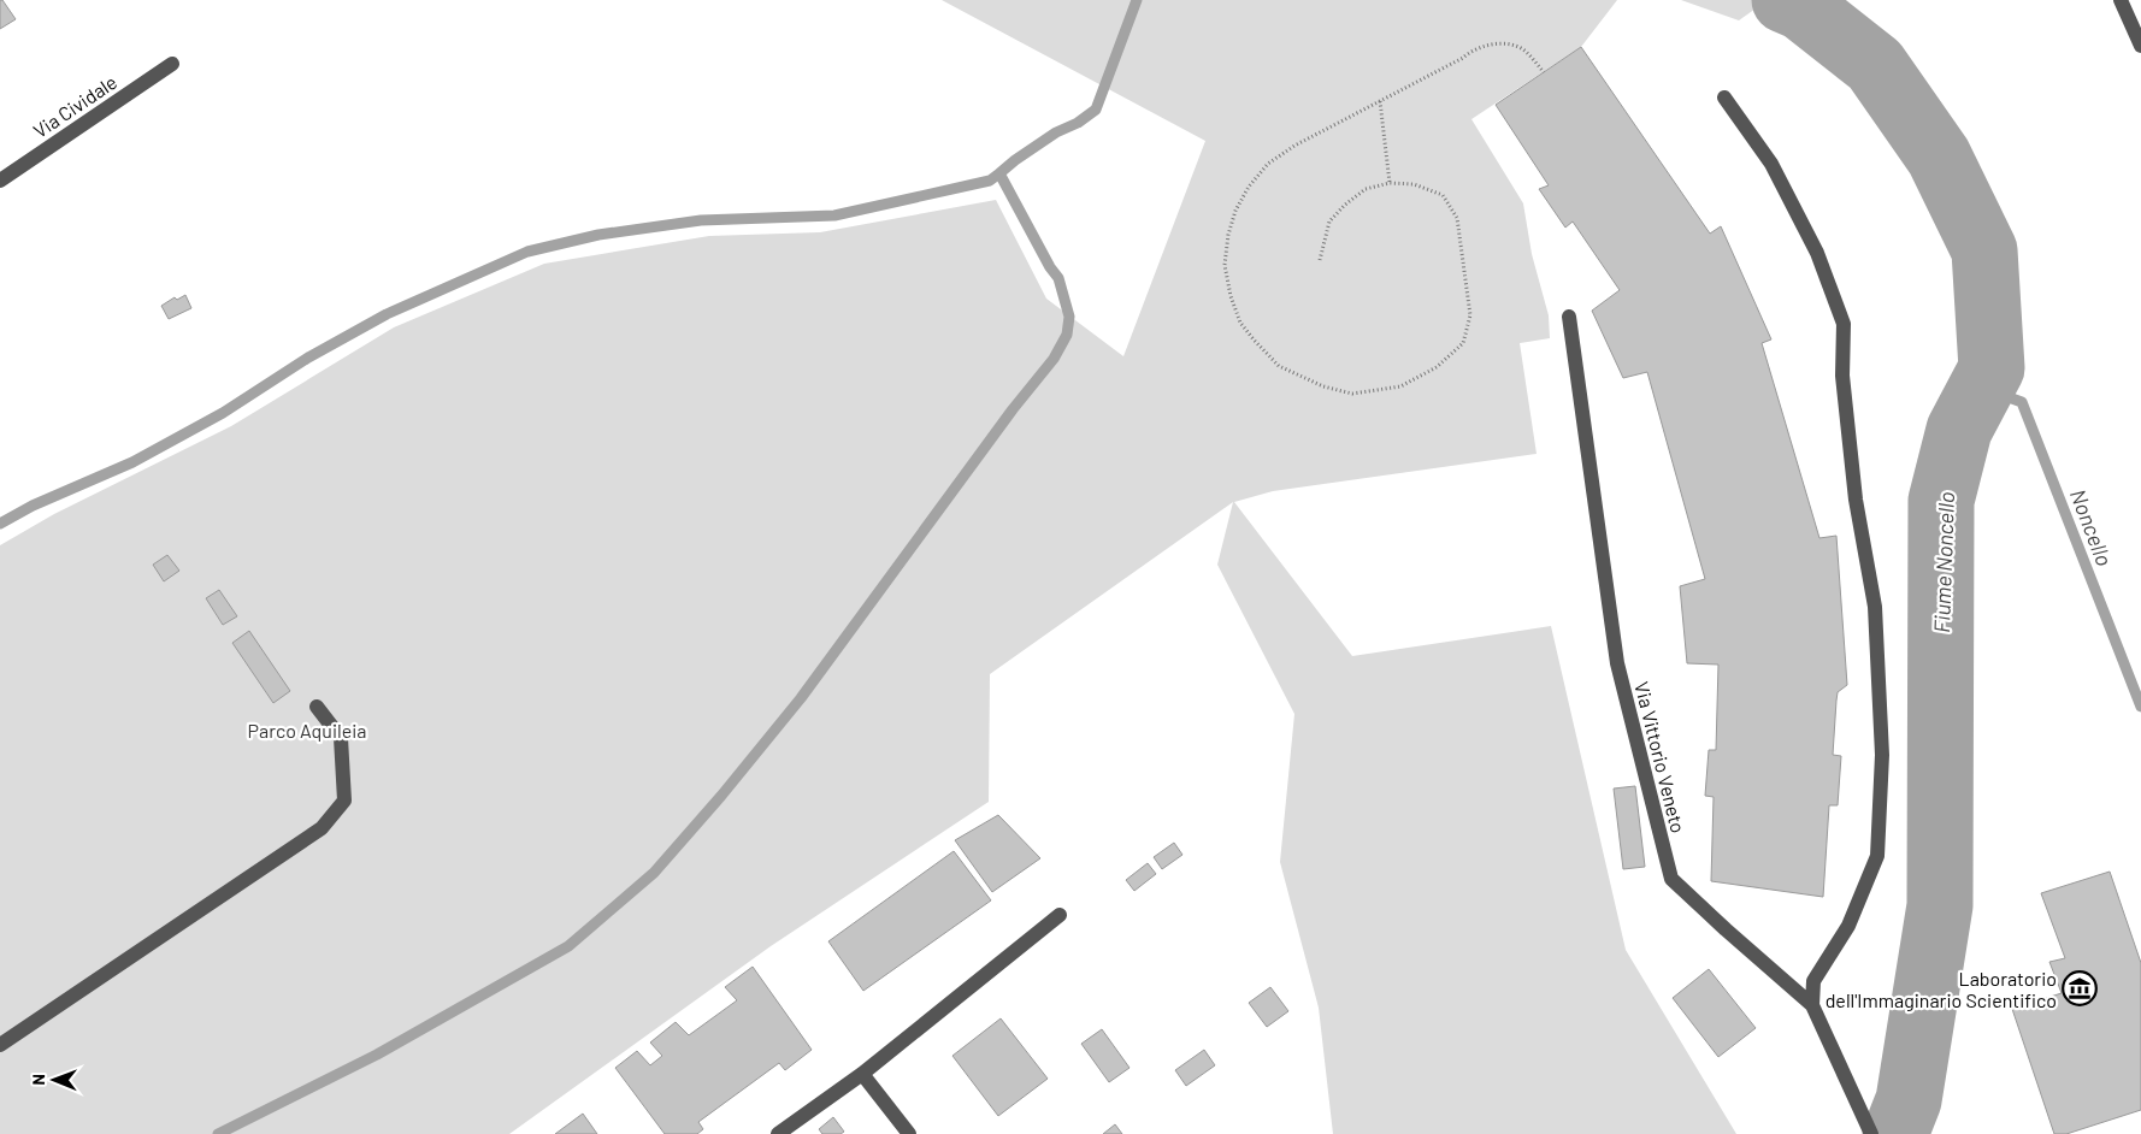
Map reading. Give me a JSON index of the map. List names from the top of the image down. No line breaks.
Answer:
{"streets":{"street":["Via Cividale","Via Vittorio Veneto"]},"water":["Noncello","Fiume Noncello"],"parks":["Parco Aquileia"],"places":{"museum":["Laboratorio dell'Immaginario Scientifico"]},"north":"left"}
